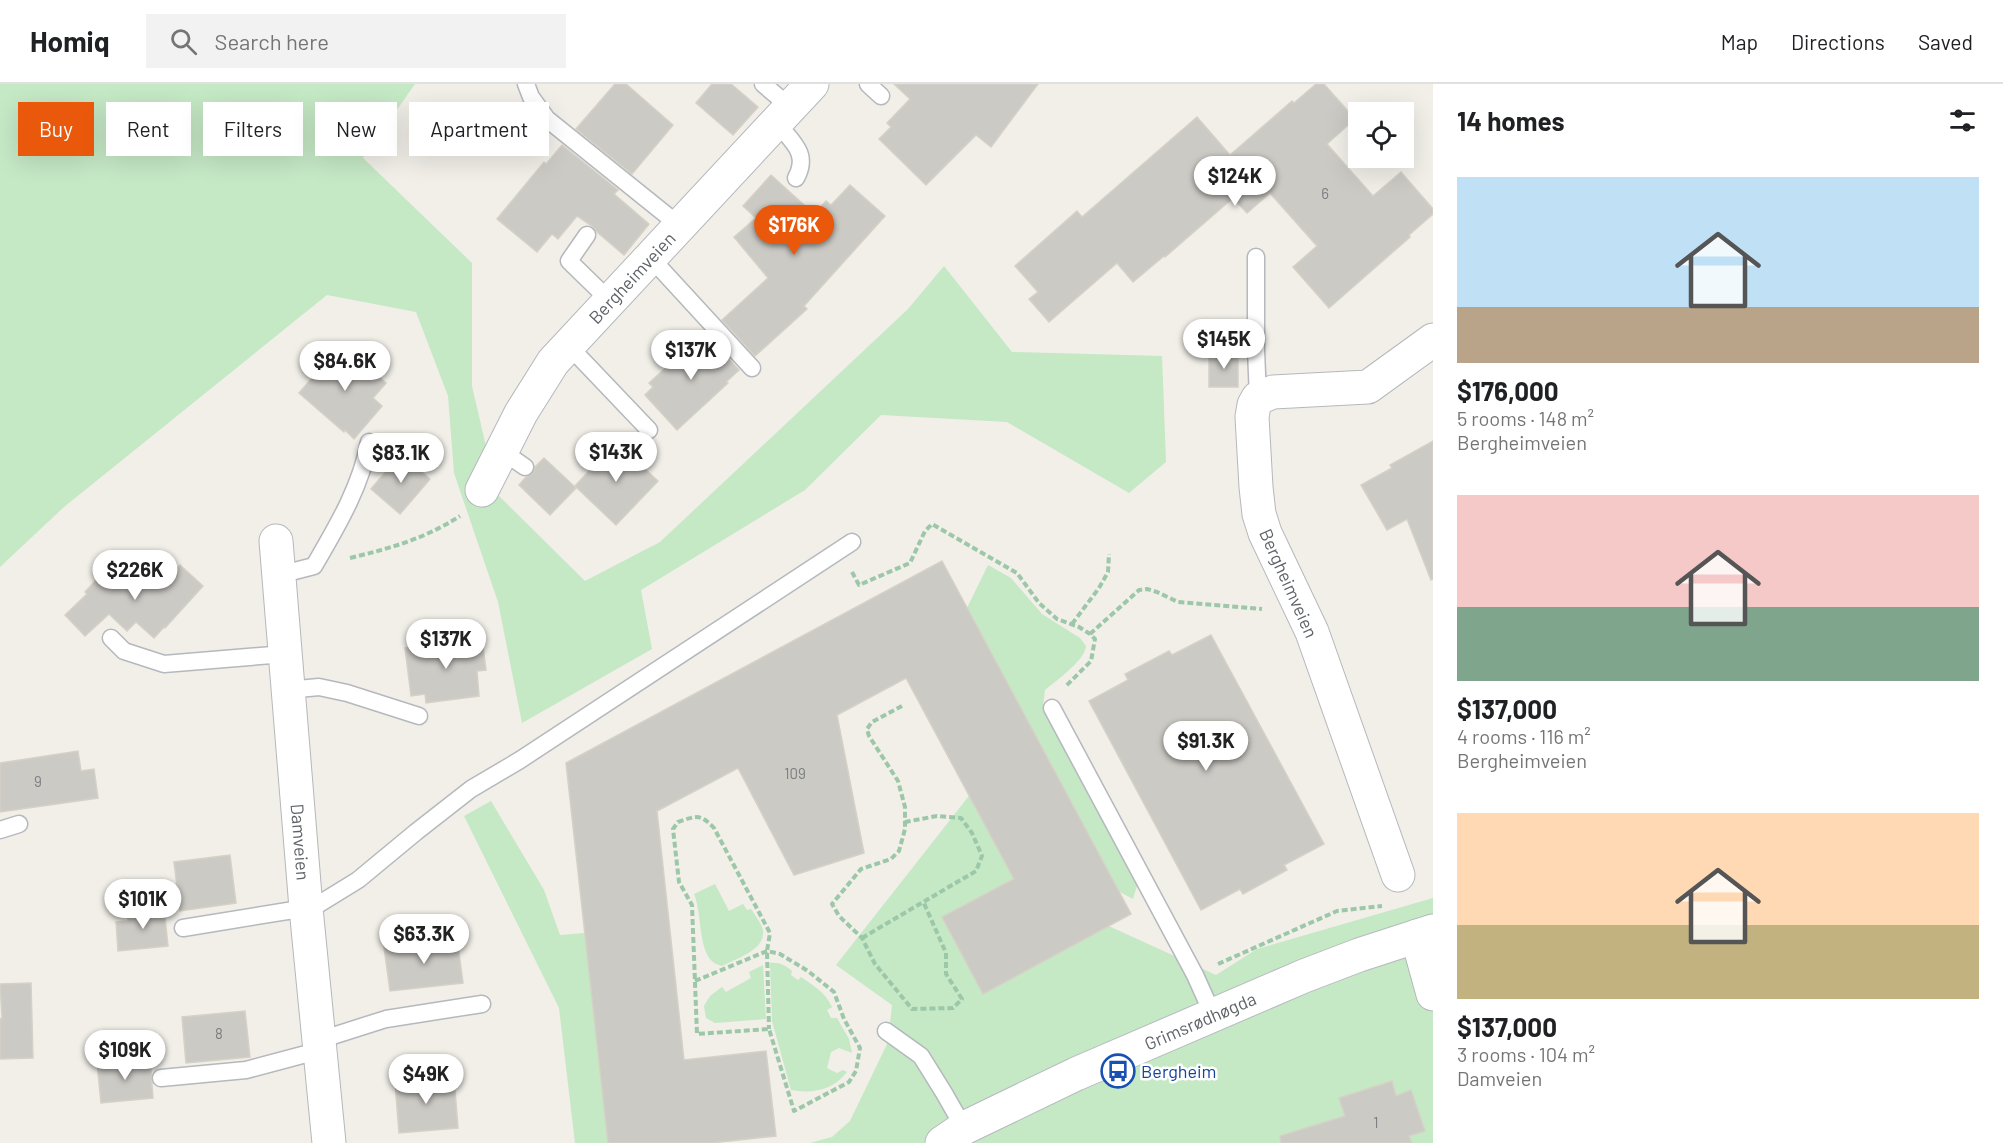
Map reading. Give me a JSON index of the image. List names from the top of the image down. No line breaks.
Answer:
{"streets":{"street":["Bergheimveien","Damveien","Grimsrødhøgda"]},"places":{"bus stop":["Bergheim"]},"house_numbers":["6","109","9","8","1"],"page":{"header":"Homiq","search":"Search here","nav":["Map","Directions","Saved"],"heading":"14 homes","chip":["Buy","Rent","Filters","New","Apartment"],"price":["$124K","$176K","$145K","$137K","$84.6K","$143K","$83.1K","$226K","$137K","$91.3K","$101K","$63.3K","$109K","$49K"],"list":[{"name":"$176,000","note":"5 rooms · 148 m² · Bergheimveien"},{"name":"$137,000","note":"4 rooms · 116 m² · Bergheimveien"},{"name":"$137,000","note":"3 rooms · 104 m² · Damveien"}]}}
